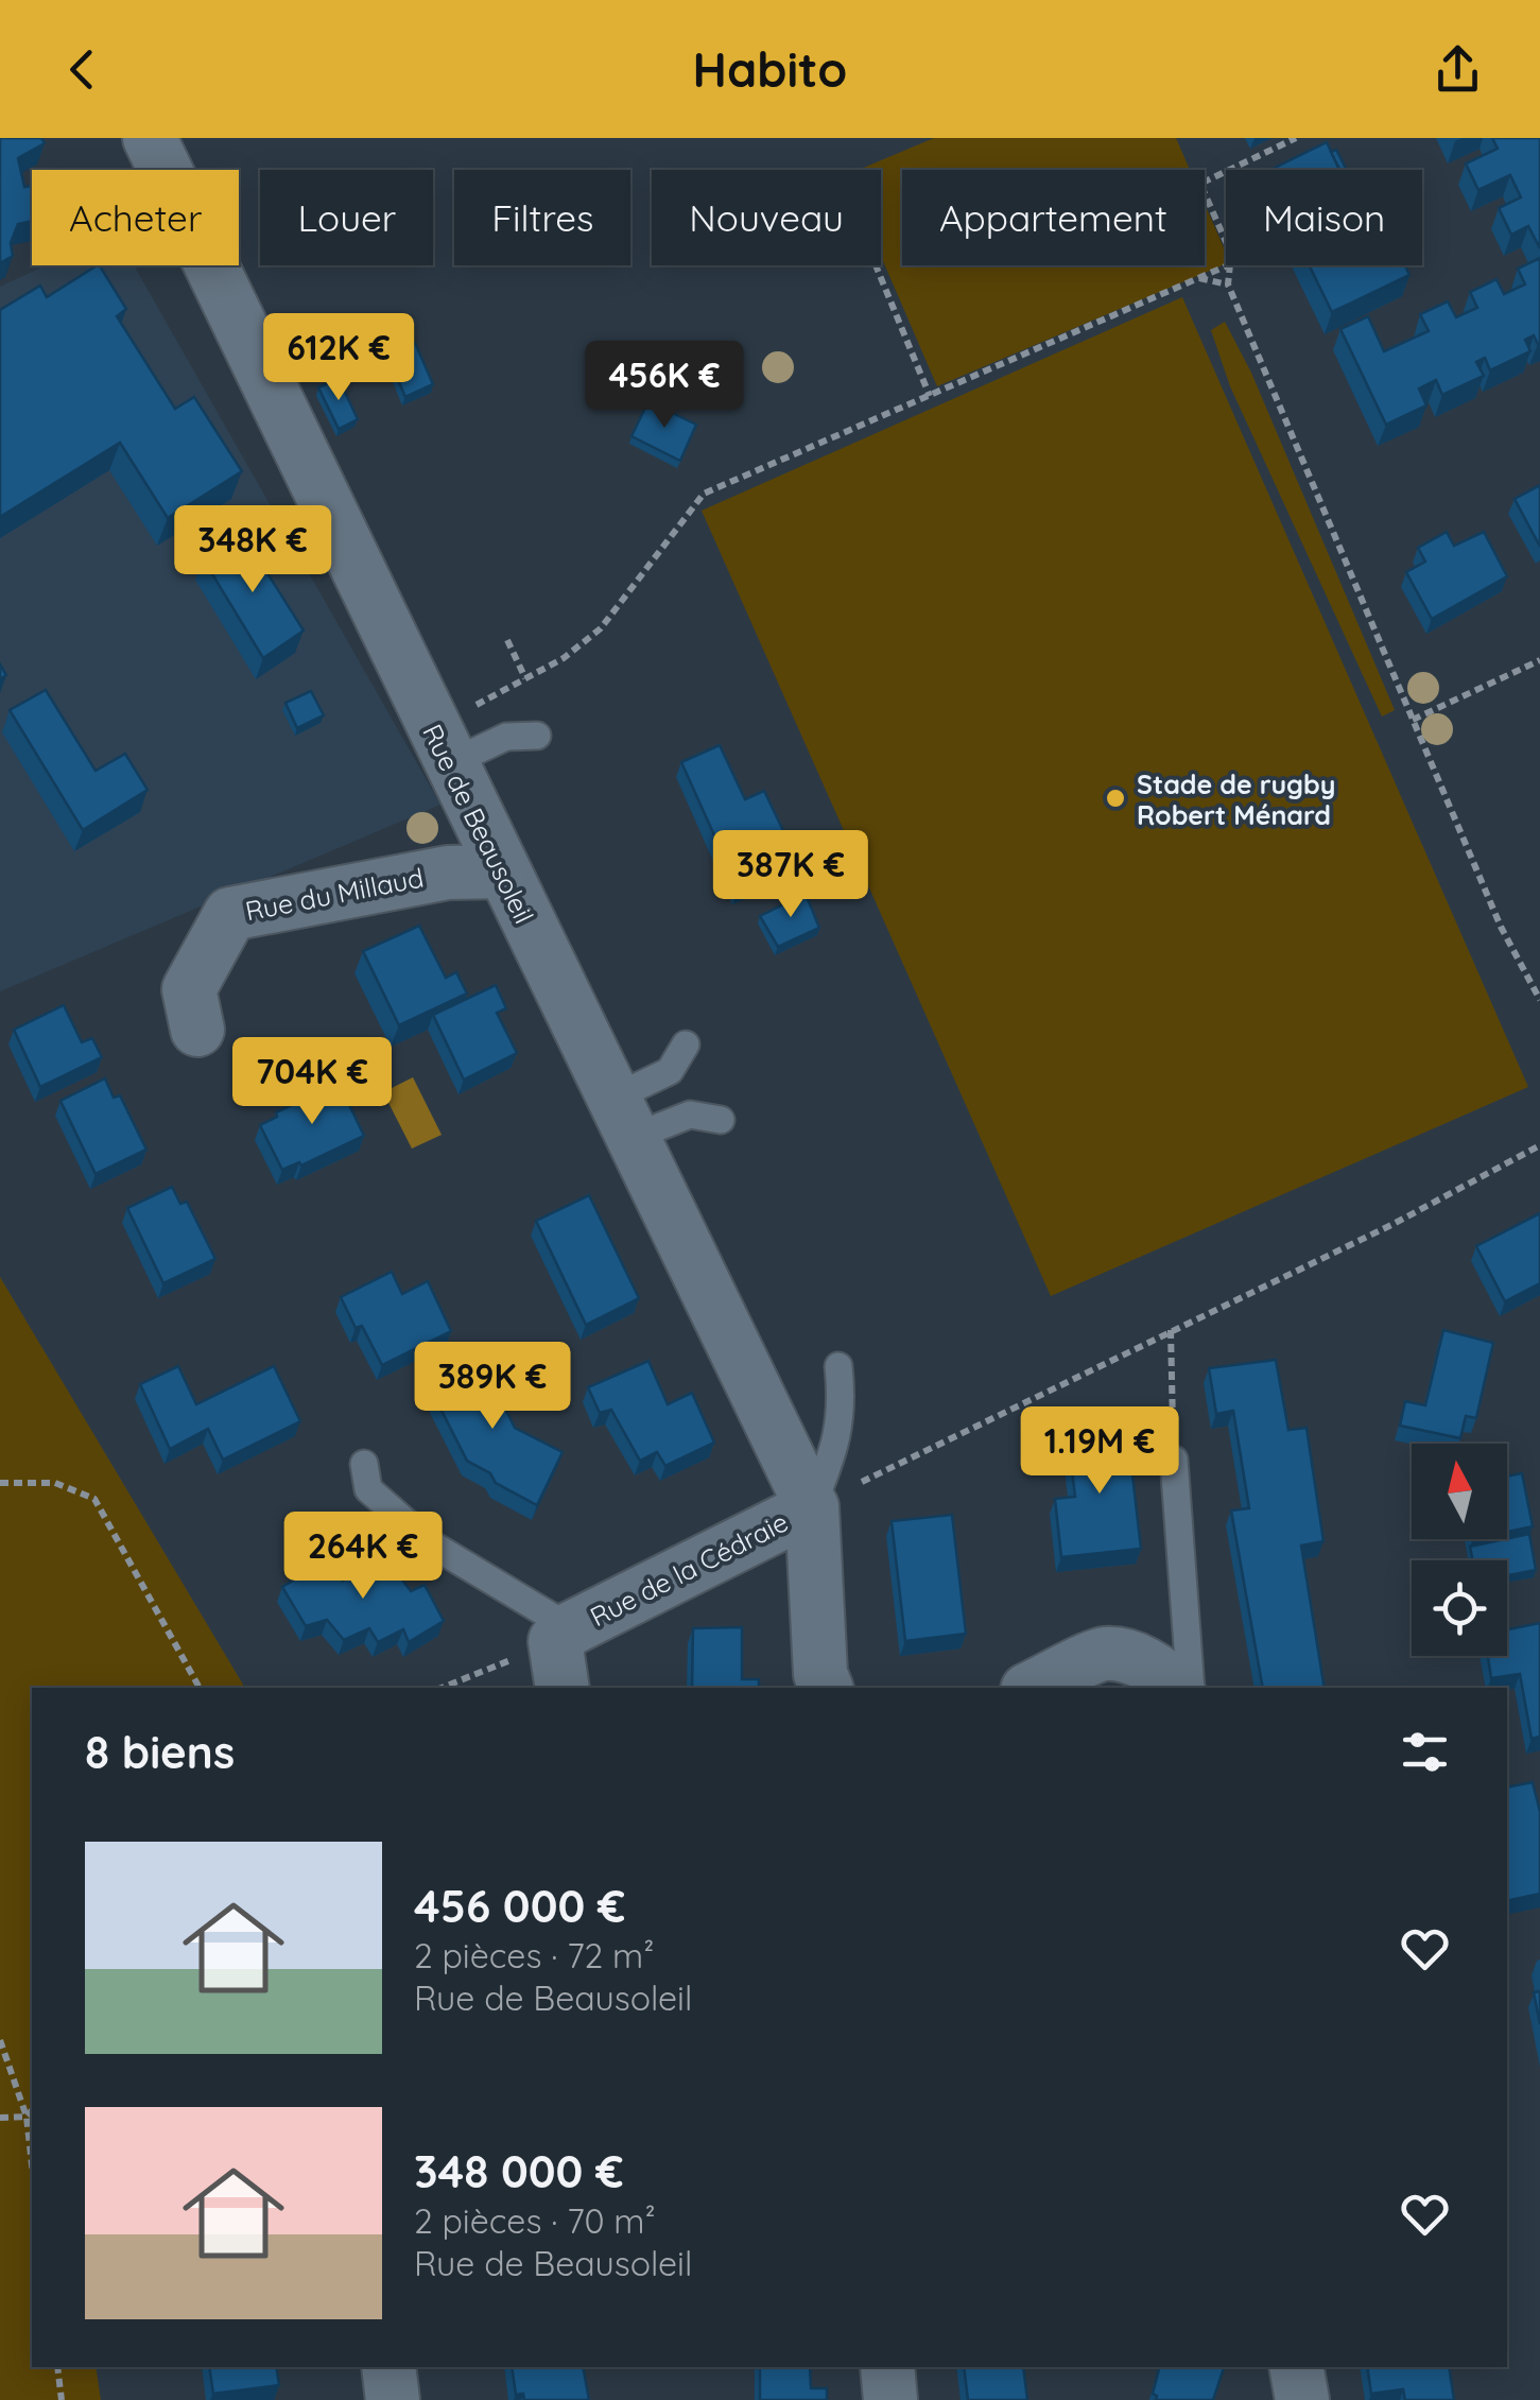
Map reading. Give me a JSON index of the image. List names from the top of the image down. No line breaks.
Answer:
{"streets":{"street":["Rue de Beausoleil","Rue du Millaud","Rue de la Cédraie"]},"crossings":[["Rue de Beausoleil","Rue du Millaud"],["Rue de Beausoleil","Rue de la Cédraie"]],"places":["Stade de rugby Robert Ménard"],"north":"top","page":{"header":"Habito","chip":["Acheter","Louer","Filtres","Nouveau","Appartement","Maison"],"price":["612K €","456K €","348K €","387K €","704K €","389K €","1.19M €","264K €"],"heading":"8 biens","list":[{"name":"456 000 €","note":"2 pièces · 72 m² · Rue de Beausoleil"},{"name":"348 000 €","note":"2 pièces · 70 m² · Rue de Beausoleil"}]}}
